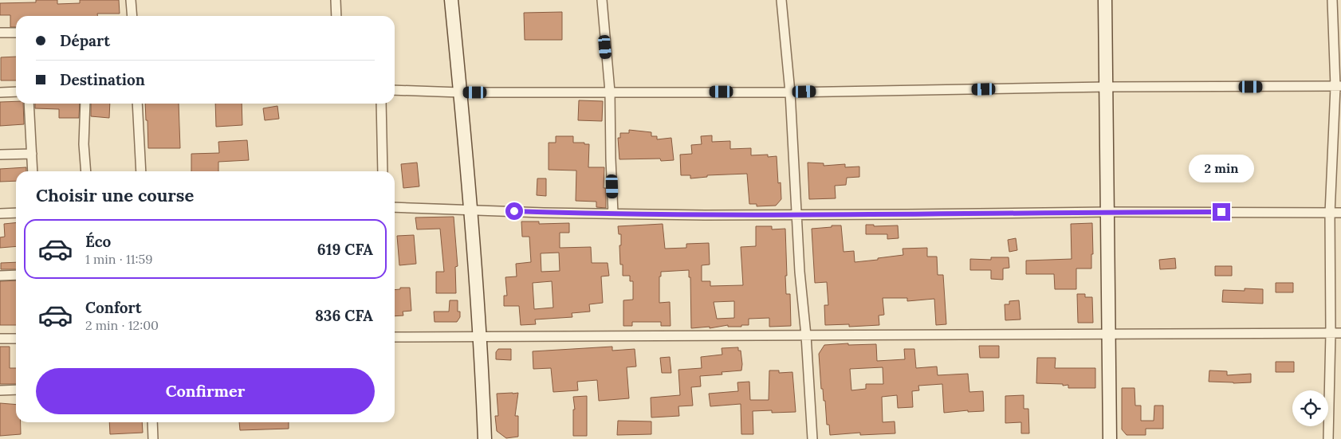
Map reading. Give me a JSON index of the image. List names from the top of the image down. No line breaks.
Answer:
{"page":{"banner":["Départ","Destination"],"bubble":"2 min","heading":"Choisir une course","list":[{"name":"Éco","note":"1 min · 11:59","value":"619 CFA"},{"name":"Confort","note":"2 min · 12:00","value":"836 CFA"}],"buttons":"Confirmer"}}
